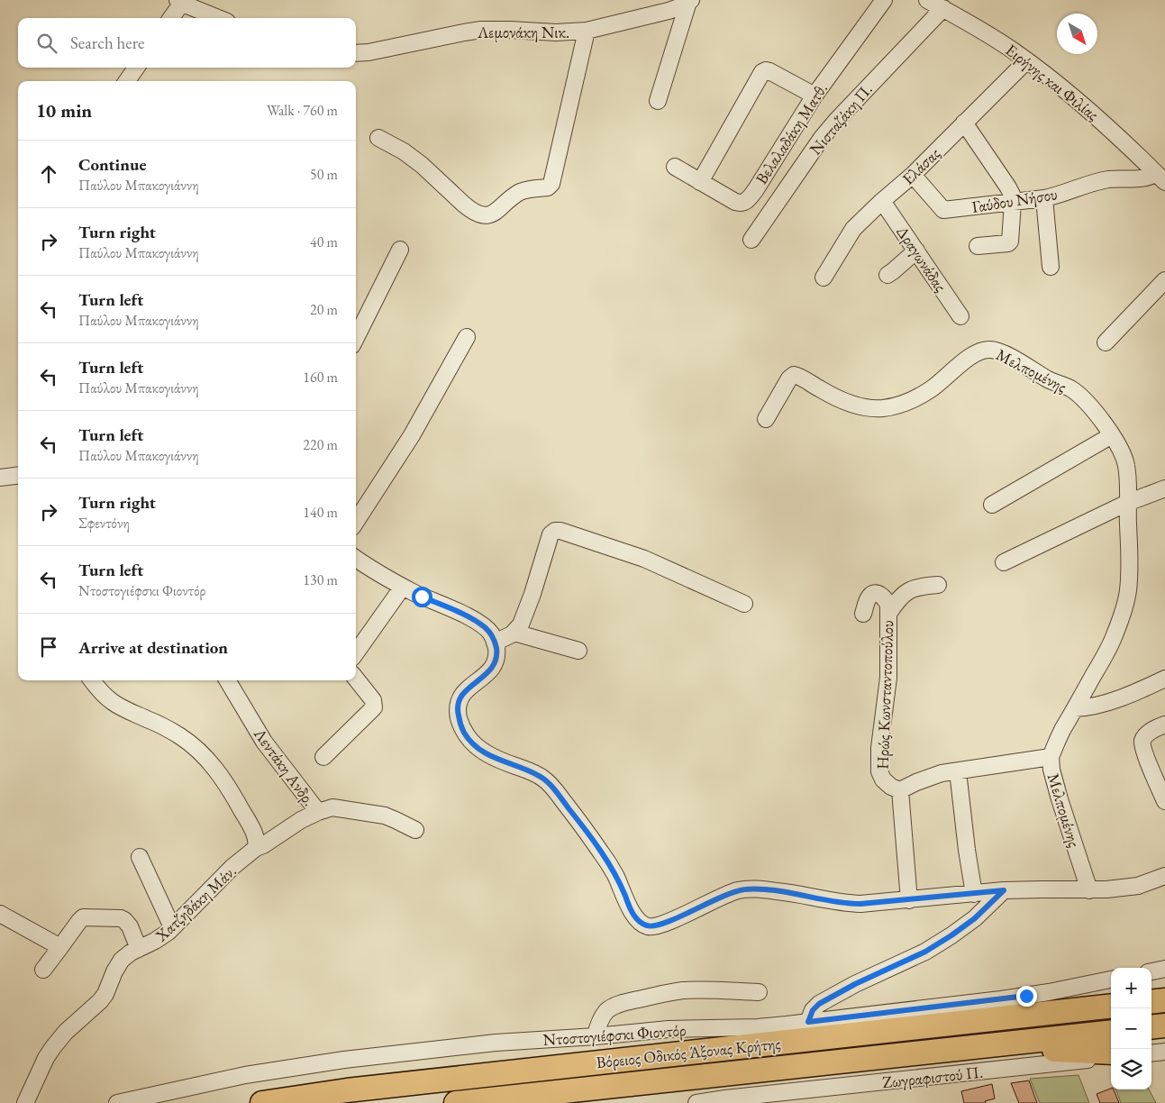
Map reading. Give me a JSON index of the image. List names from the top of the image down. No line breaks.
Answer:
{"streets":{"highway":["Βόρειος Οδικός Άξονας Κρήτης"],"street":["Λεμονάκη Νικ.","Ειρήνης και Φιλίας","Νισταζάκη Π.","Βελαλαδάκη Ματθ.","Ελάσας","Γαύδου Νήσου","Δραγωνάδας","Μελπομένης","Ηρώς Κωνσταντοπούλου","Λεντάκη Ανδρ.","Χατζηδάκη Μάν.","Ντοστογιέφσκι Φιοντόρ","Ζωγραφιστού Π."]},"crossings":[["Ειρήνης και Φιλίας","Νισταζάκη Π."],["Ειρήνης και Φιλίας","Ελάσας"],["Ειρήνης και Φιλίας","Γαύδου Νήσου"],["Ελάσας","Γαύδου Νήσου"],["Ελάσας","Δραγωνάδας"],["Λεντάκη Ανδρ.","Χατζηδάκη Μάν."]],"north":"bottom right","page":{"search":"Search here","heading":["10 min","Walk · 760 m"],"list":[["Continue","Παύλου Μπακογιάννη","50 m"],["Turn right","Παύλου Μπακογιάννη","40 m"],["Turn left","Παύλου Μπακογιάννη","20 m"],["Turn left","Παύλου Μπακογιάννη","160 m"],["Turn left","Παύλου Μπακογιάννη","220 m"],["Turn right","Σφεντόνη","140 m"],["Turn left","Ντοστογιέφσκι Φιοντόρ","130 m"],"Arrive at destination"],"map_buttons":["+","−"]}}
